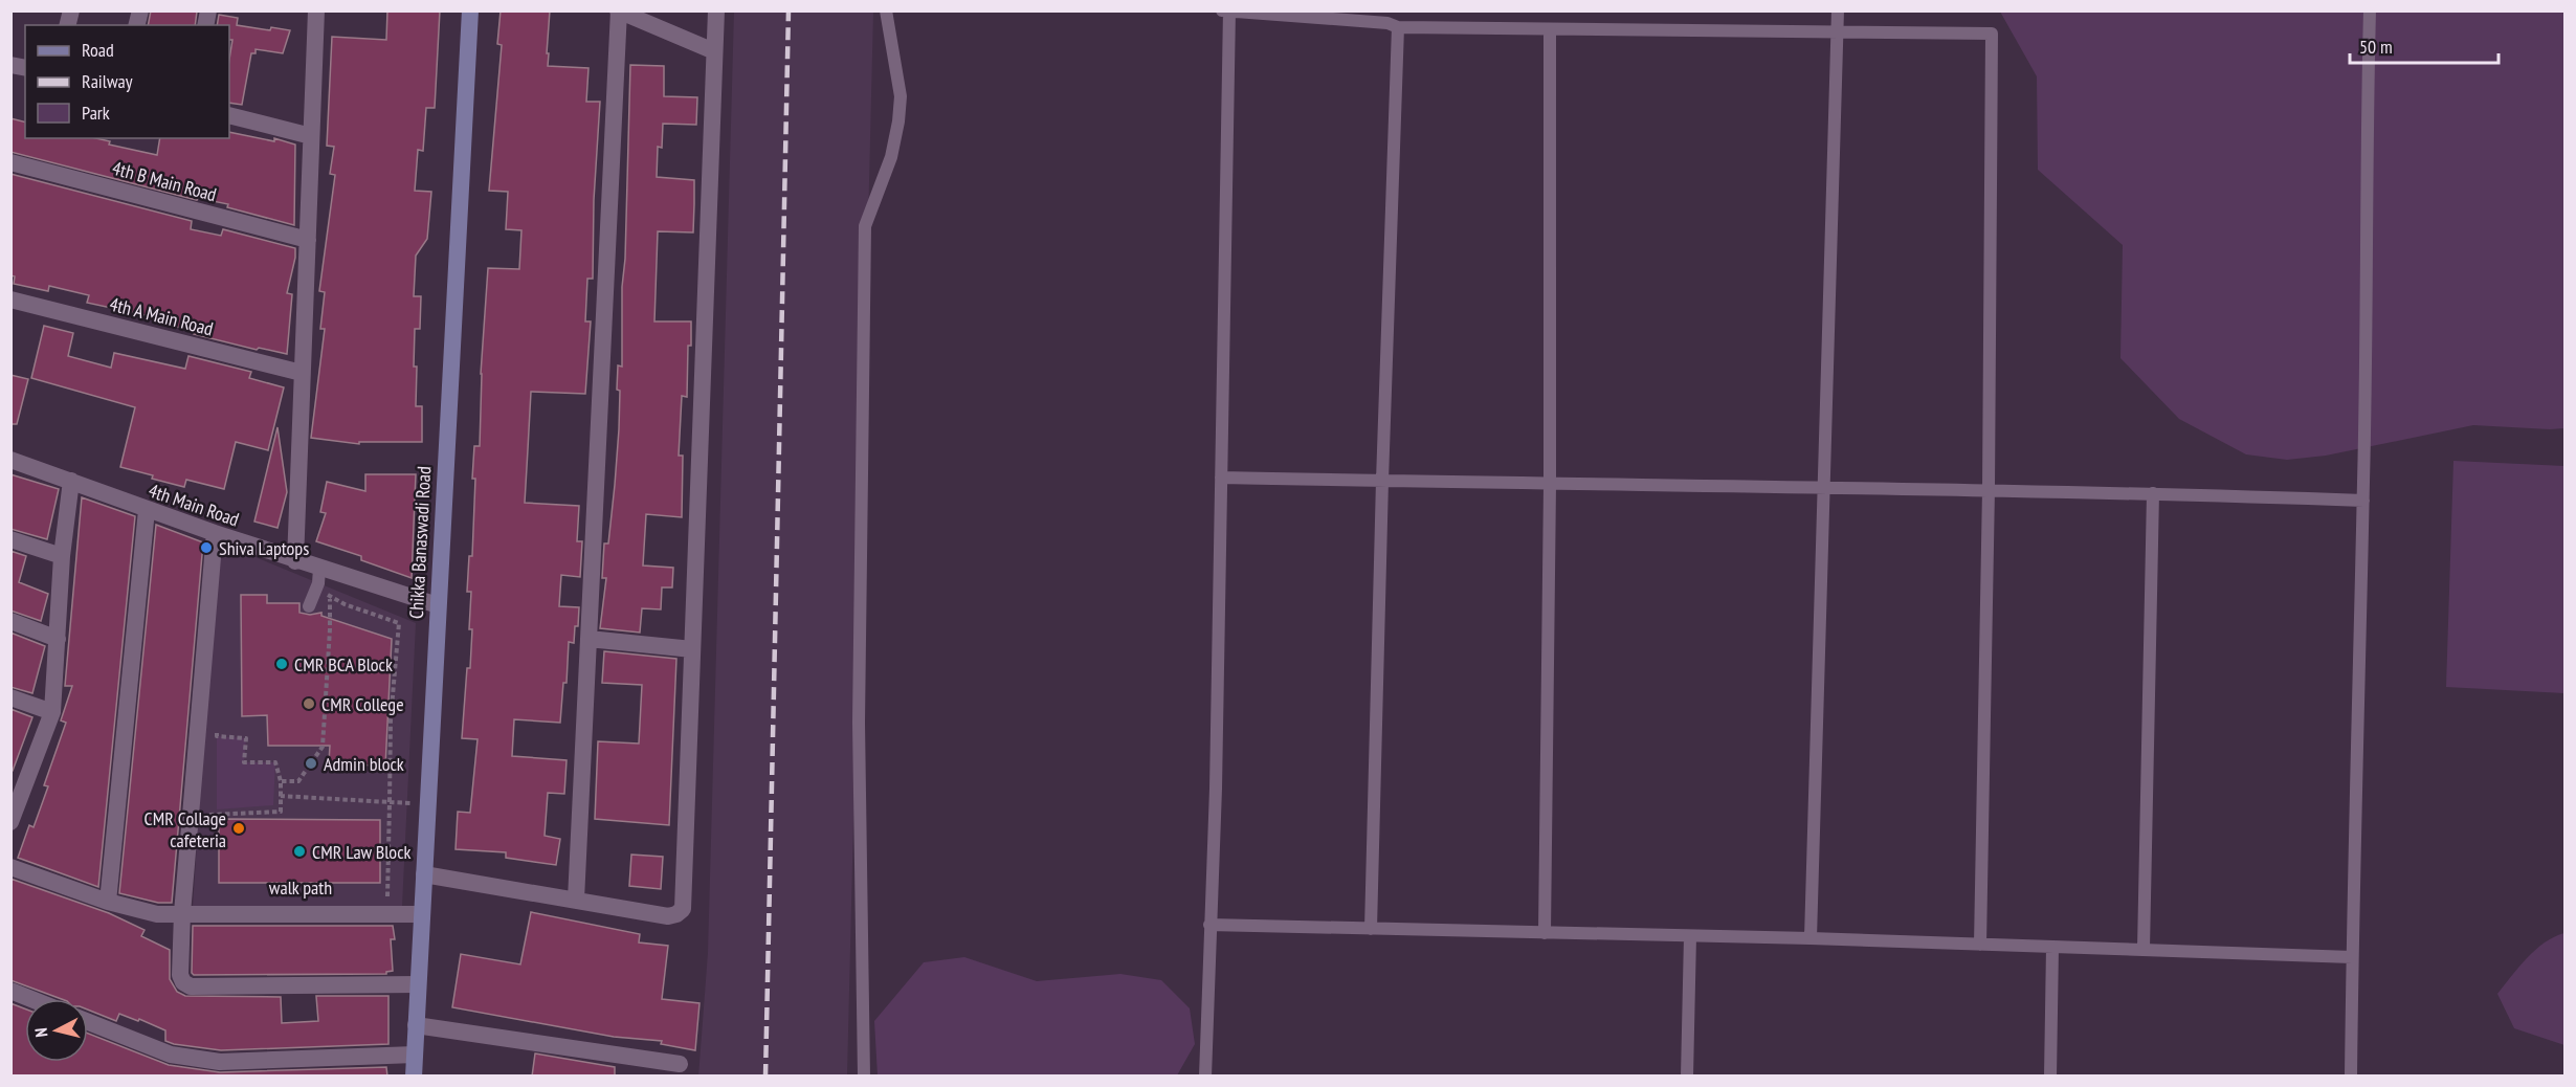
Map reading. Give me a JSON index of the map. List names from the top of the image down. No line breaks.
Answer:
{"streets":{"main road":["Chikka Banaswadi Road"],"street":["4th B Main Road","4th A Main Road","4th Main Road"]},"crossings":[["4th Main Road","Chikka Banaswadi Road"]],"places":["Shiva Laptops","CMR BCA Block","CMR College","Admin block","CMR Collage cafeteria","CMR Law Block"],"legend":["Road","Railway","Park"],"scale_bar":"50 m","north":"left"}
